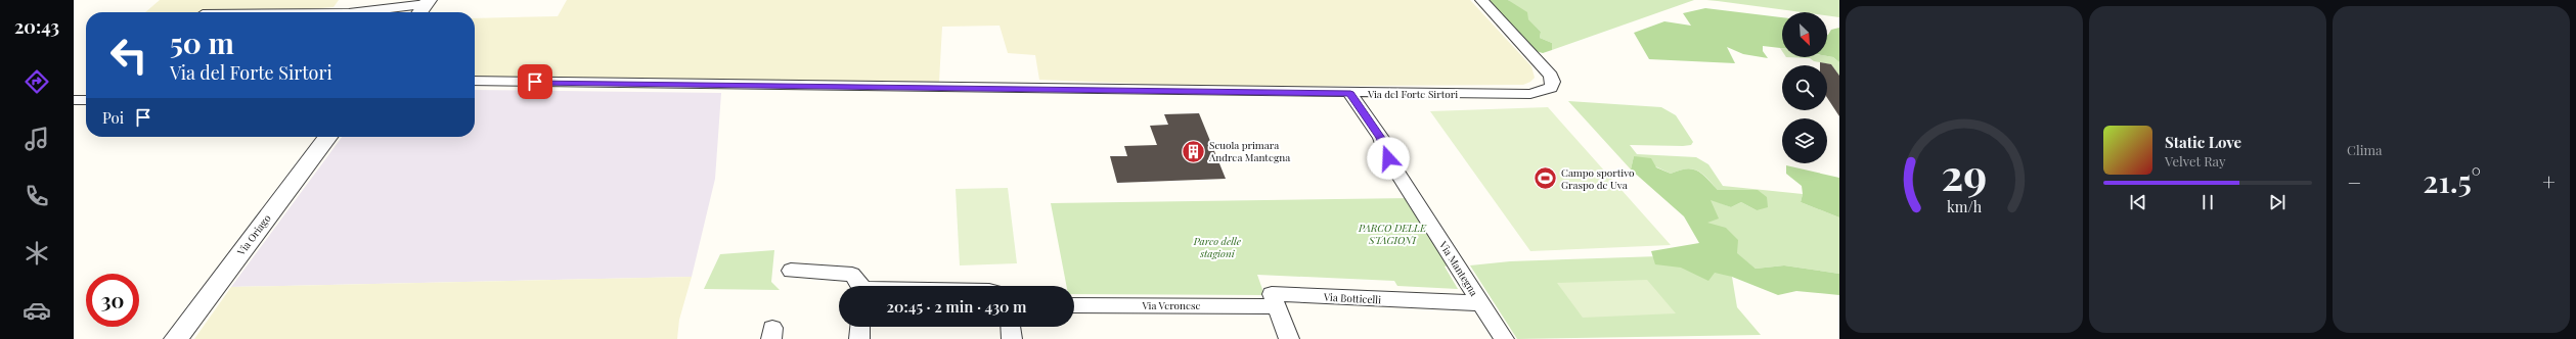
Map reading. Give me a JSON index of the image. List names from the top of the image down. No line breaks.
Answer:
{"streets":{"street":["Via del Forte Sirtori","Via Oriago","Via Mantegna","Via Botticelli","Via Veronese"]},"crossings":[["Via del Forte Sirtori","Via Mantegna"],["Via Mantegna","Via Botticelli"],["Via Botticelli","Via Veronese"]],"parks":["PARCO DELLE STAGIONI","Parco delle stagioni"],"places":{"building":["Scuola primara Andrea Mantegna"],"sports":["Campo sportivo Graspo de Uva"]},"north":"bottom right","page":{"tabs":"20:43","tile":"Clima","turn":["50 m","Via del Forte Sirtori"],"then":"Poi","song":["Static Love","Velvet Ray"],"heat":["−","21.5°","+"],"limit":"30","trip":"20:45 · 2 min · 430 m","gauge":["29","km/h"]}}
